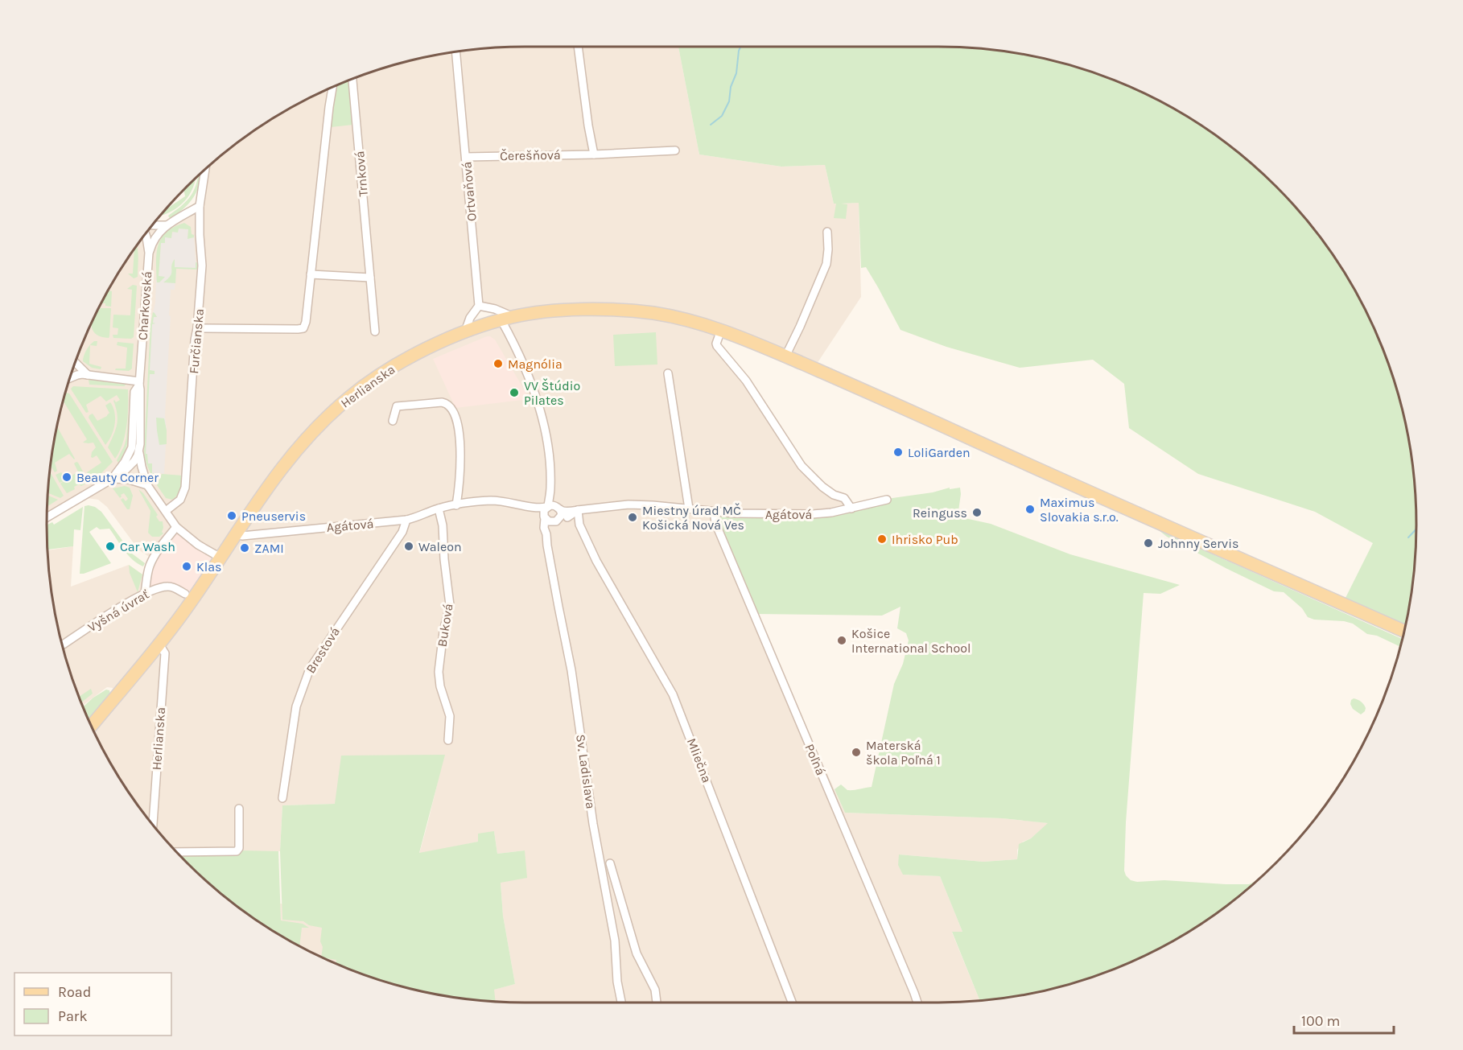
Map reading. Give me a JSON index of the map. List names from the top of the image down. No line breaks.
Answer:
{"streets":{"main road":["Herlianska"],"street":["Čerešňová","Trnková","Ortvaňová","Charkovská","Furčianska","Agátová","Vyšná úvrať","Buková","Brestová","Poľná","Mliečna","Sv. Ladislava"]},"crossings":[["Čerešňová","Ortvaňová"],["Agátová","Buková"],["Agátová","Brestová"],["Agátová","Poľná"],["Agátová","Mliečna"],["Agátová","Sv. Ladislava"]],"places":["Magnólia","VV Štúdio Pilates","LoliGarden","Beauty Corner","Maximus Slovakia s.r.o.","Reinguss","Pneuservis","Miestny úrad MČ Košická Nová Ves","Ihrisko Pub","Johnny Servis","Car Wash","Waleon","ZAMI","Klas","Košice International School","Materská škola Poľná 1"],"legend":["Road","Park"],"scale_bar":"100 m"}
